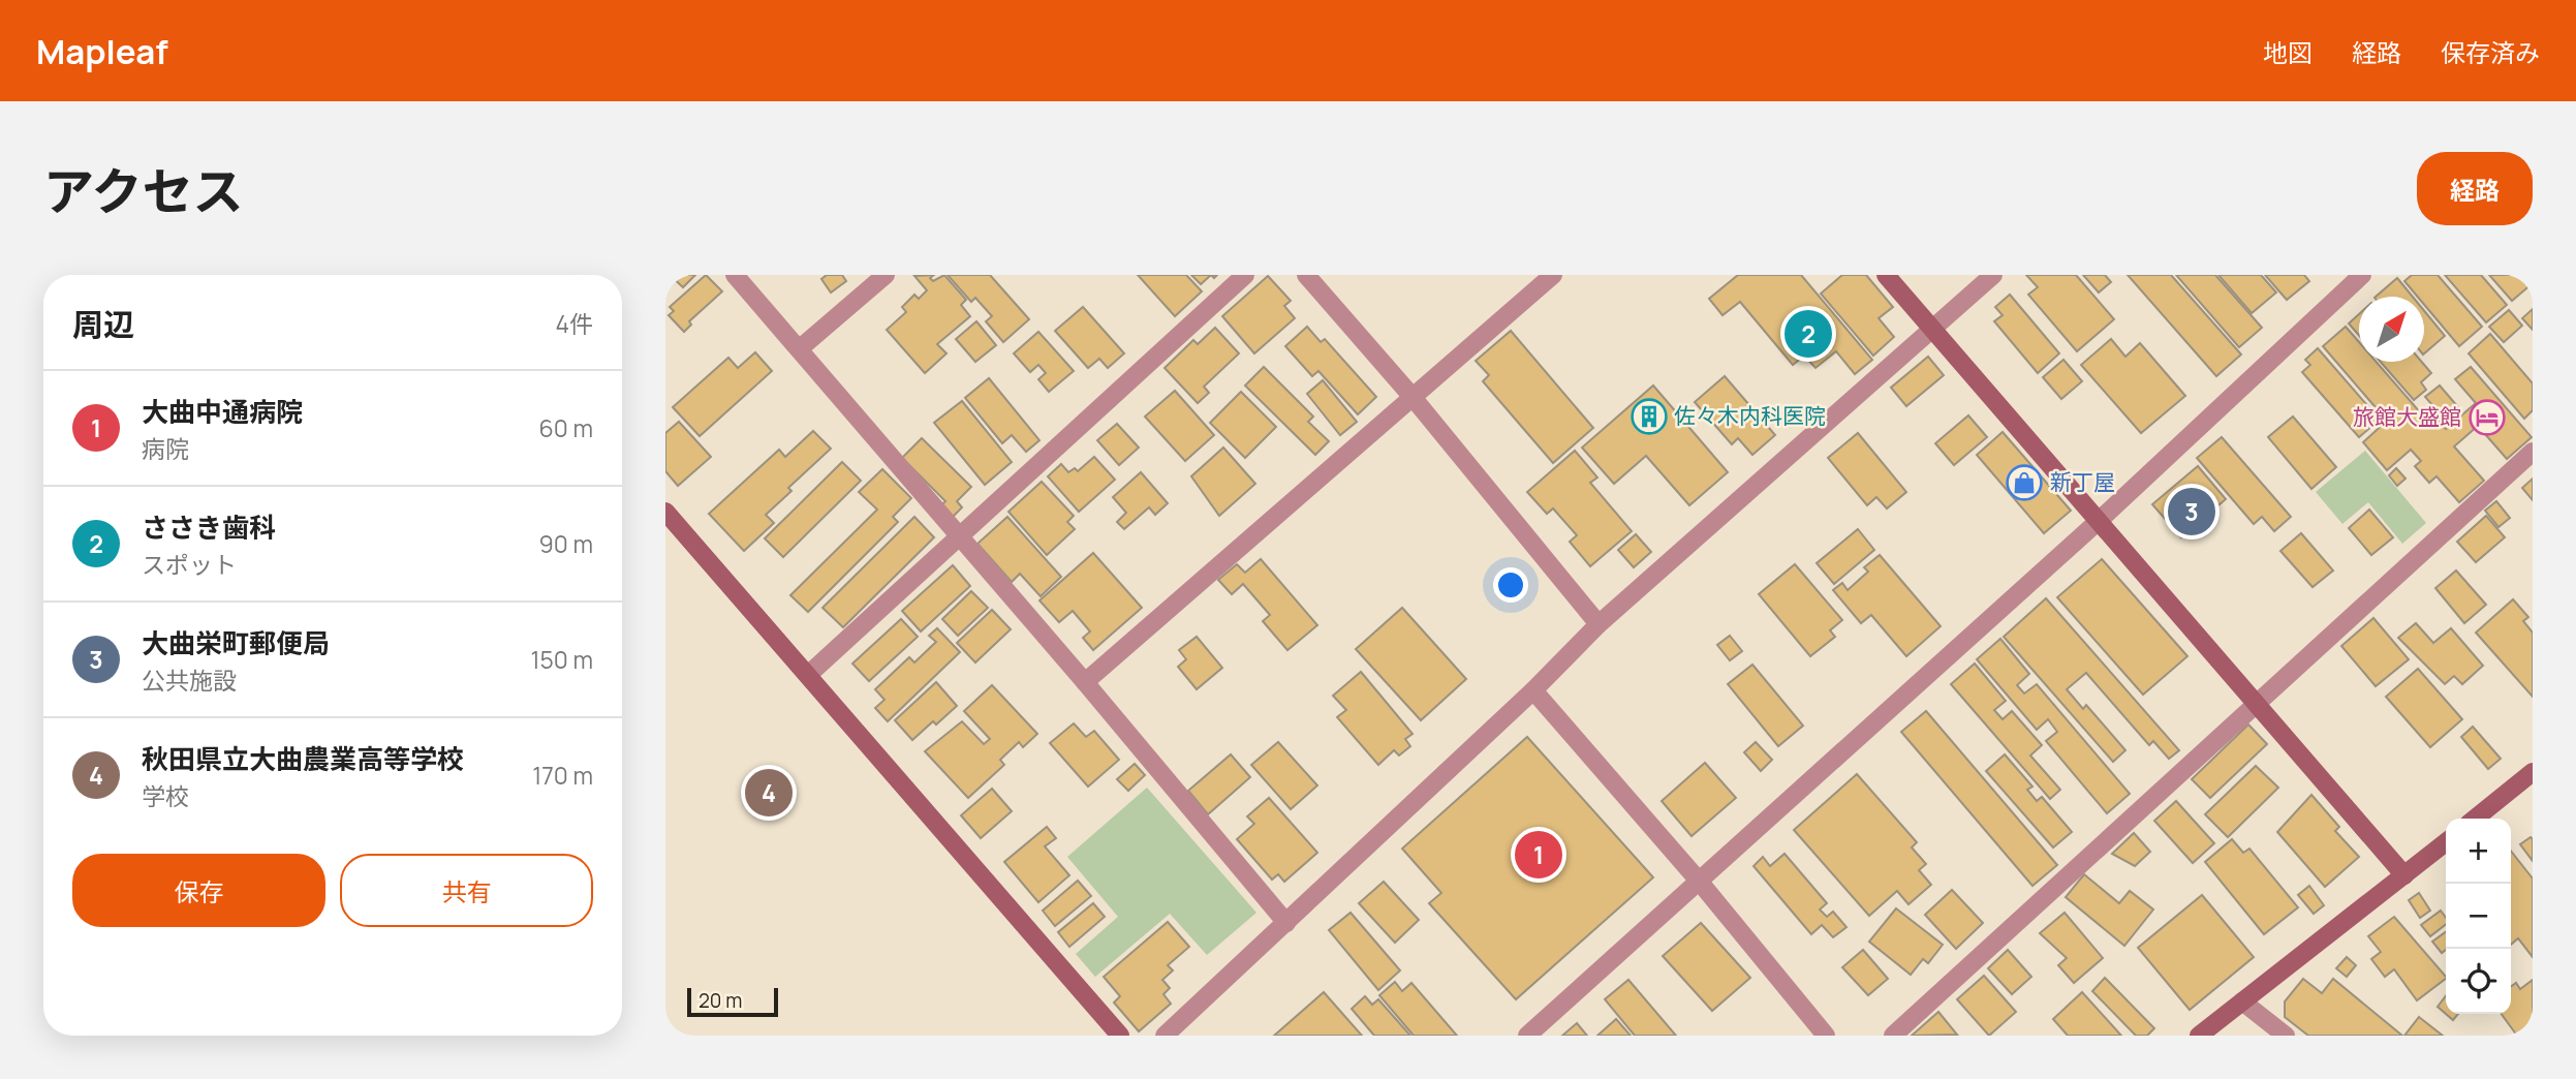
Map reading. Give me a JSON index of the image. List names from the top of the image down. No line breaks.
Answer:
{"places":{"building":["佐々木内科医院"],"hotel":["旅館大盛館"],"shop":["新丁屋"]},"scale_bar":"20 m","north":"top right","page":{"header":"Mapleaf","nav":["地図","経路","保存済み"],"title":"アクセス","buttons":["経路",["保存","共有"]],"heading":["周辺","4件"],"pins":["2","3","4","1"],"list":[{"mark":"1","name":"大曲中通病院","note":"病院","value":"60 m"},{"mark":"2","name":"ささき歯科","note":"スポット","value":"90 m"},{"mark":"3","name":"大曲栄町郵便局","note":"公共施設","value":"150 m"},{"mark":"4","name":"秋田県立大曲農業高等学校","note":"学校","value":"170 m"}],"map_buttons":["+","−"],"scale":"20 m"}}
